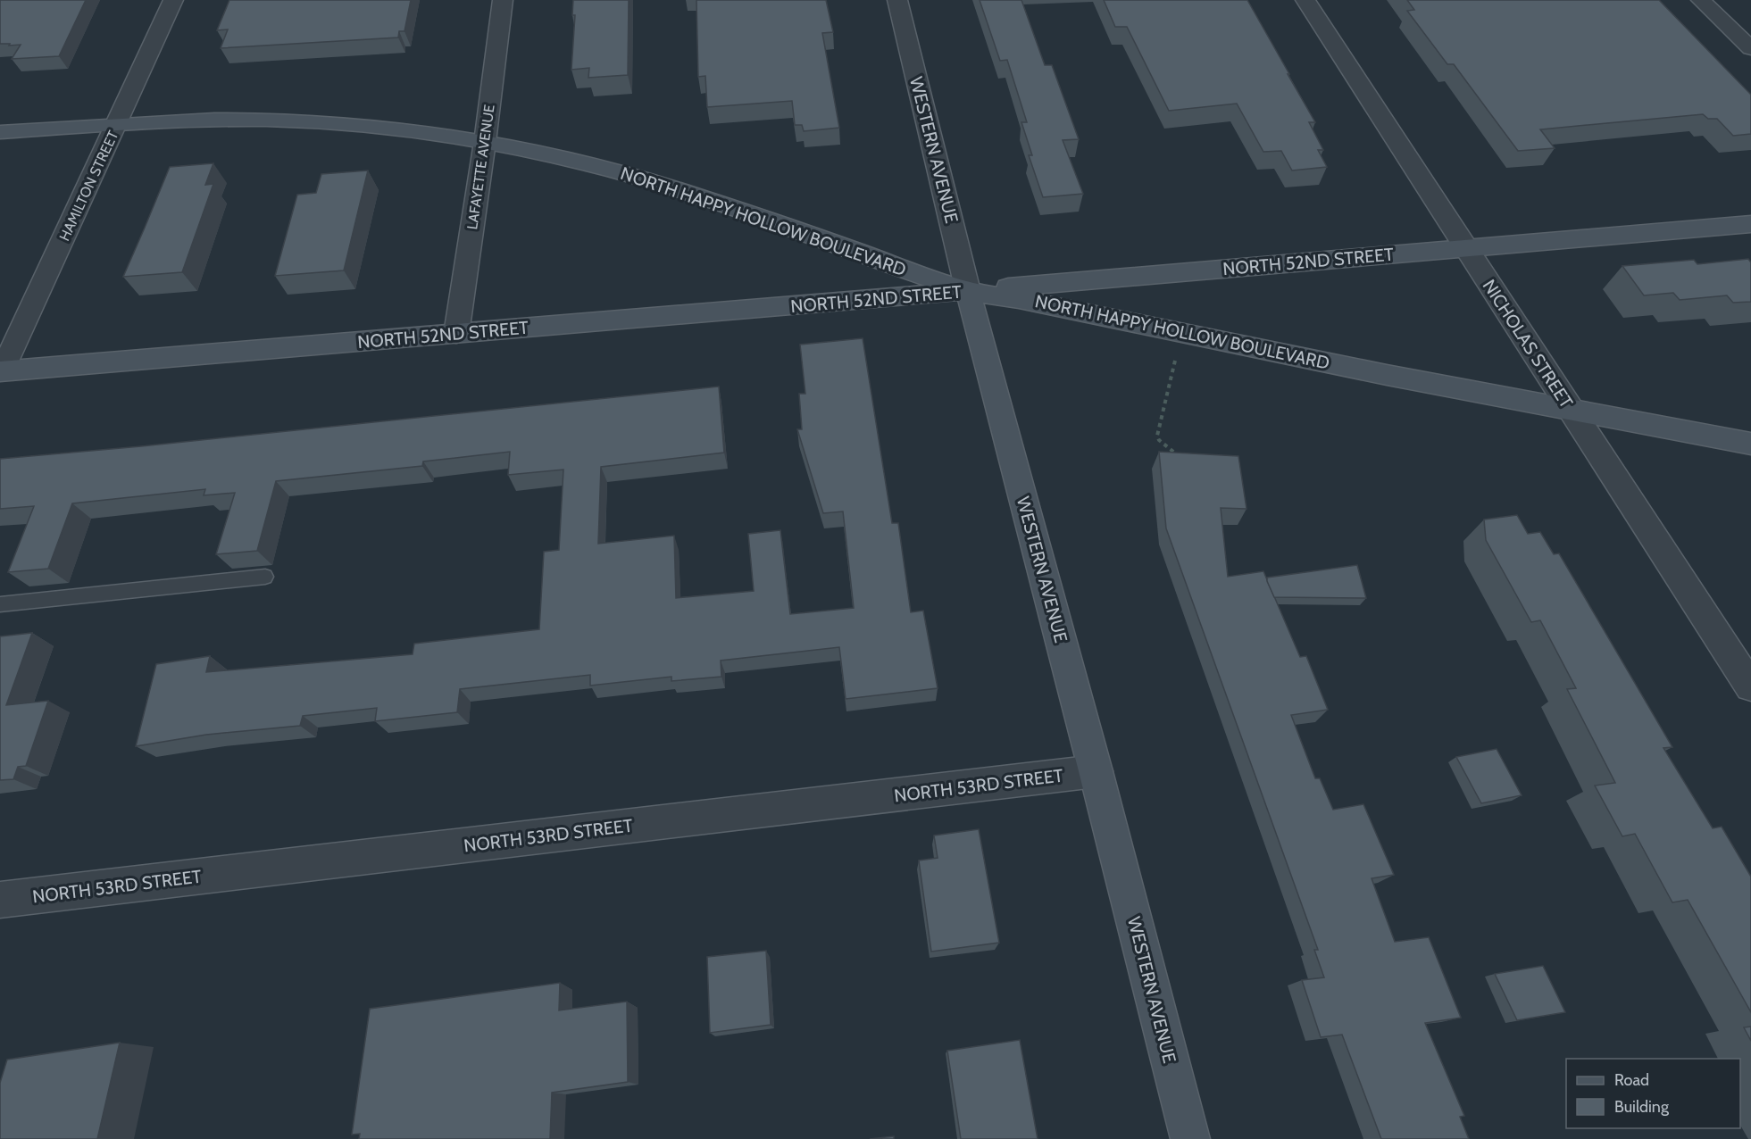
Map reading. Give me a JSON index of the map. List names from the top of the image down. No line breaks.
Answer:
{"streets":{"street":["WESTERN AVENUE","LAFAYETTE AVENUE","HAMILTON STREET","NORTH HAPPY HOLLOW BOULEVARD","NORTH 52ND STREET","NICHOLAS STREET","NORTH 53RD STREET"]},"crossings":[["WESTERN AVENUE","NORTH HAPPY HOLLOW BOULEVARD"],["WESTERN AVENUE","NORTH 52ND STREET"],["WESTERN AVENUE","NORTH 53RD STREET"],["LAFAYETTE AVENUE","NORTH HAPPY HOLLOW BOULEVARD"],["LAFAYETTE AVENUE","NORTH 52ND STREET"],["HAMILTON STREET","NORTH HAPPY HOLLOW BOULEVARD"],["HAMILTON STREET","NORTH 52ND STREET"],["NORTH HAPPY HOLLOW BOULEVARD","NORTH 52ND STREET"],["NORTH HAPPY HOLLOW BOULEVARD","NICHOLAS STREET"],["NORTH 52ND STREET","NICHOLAS STREET"]],"legend":["Road","Building"]}
